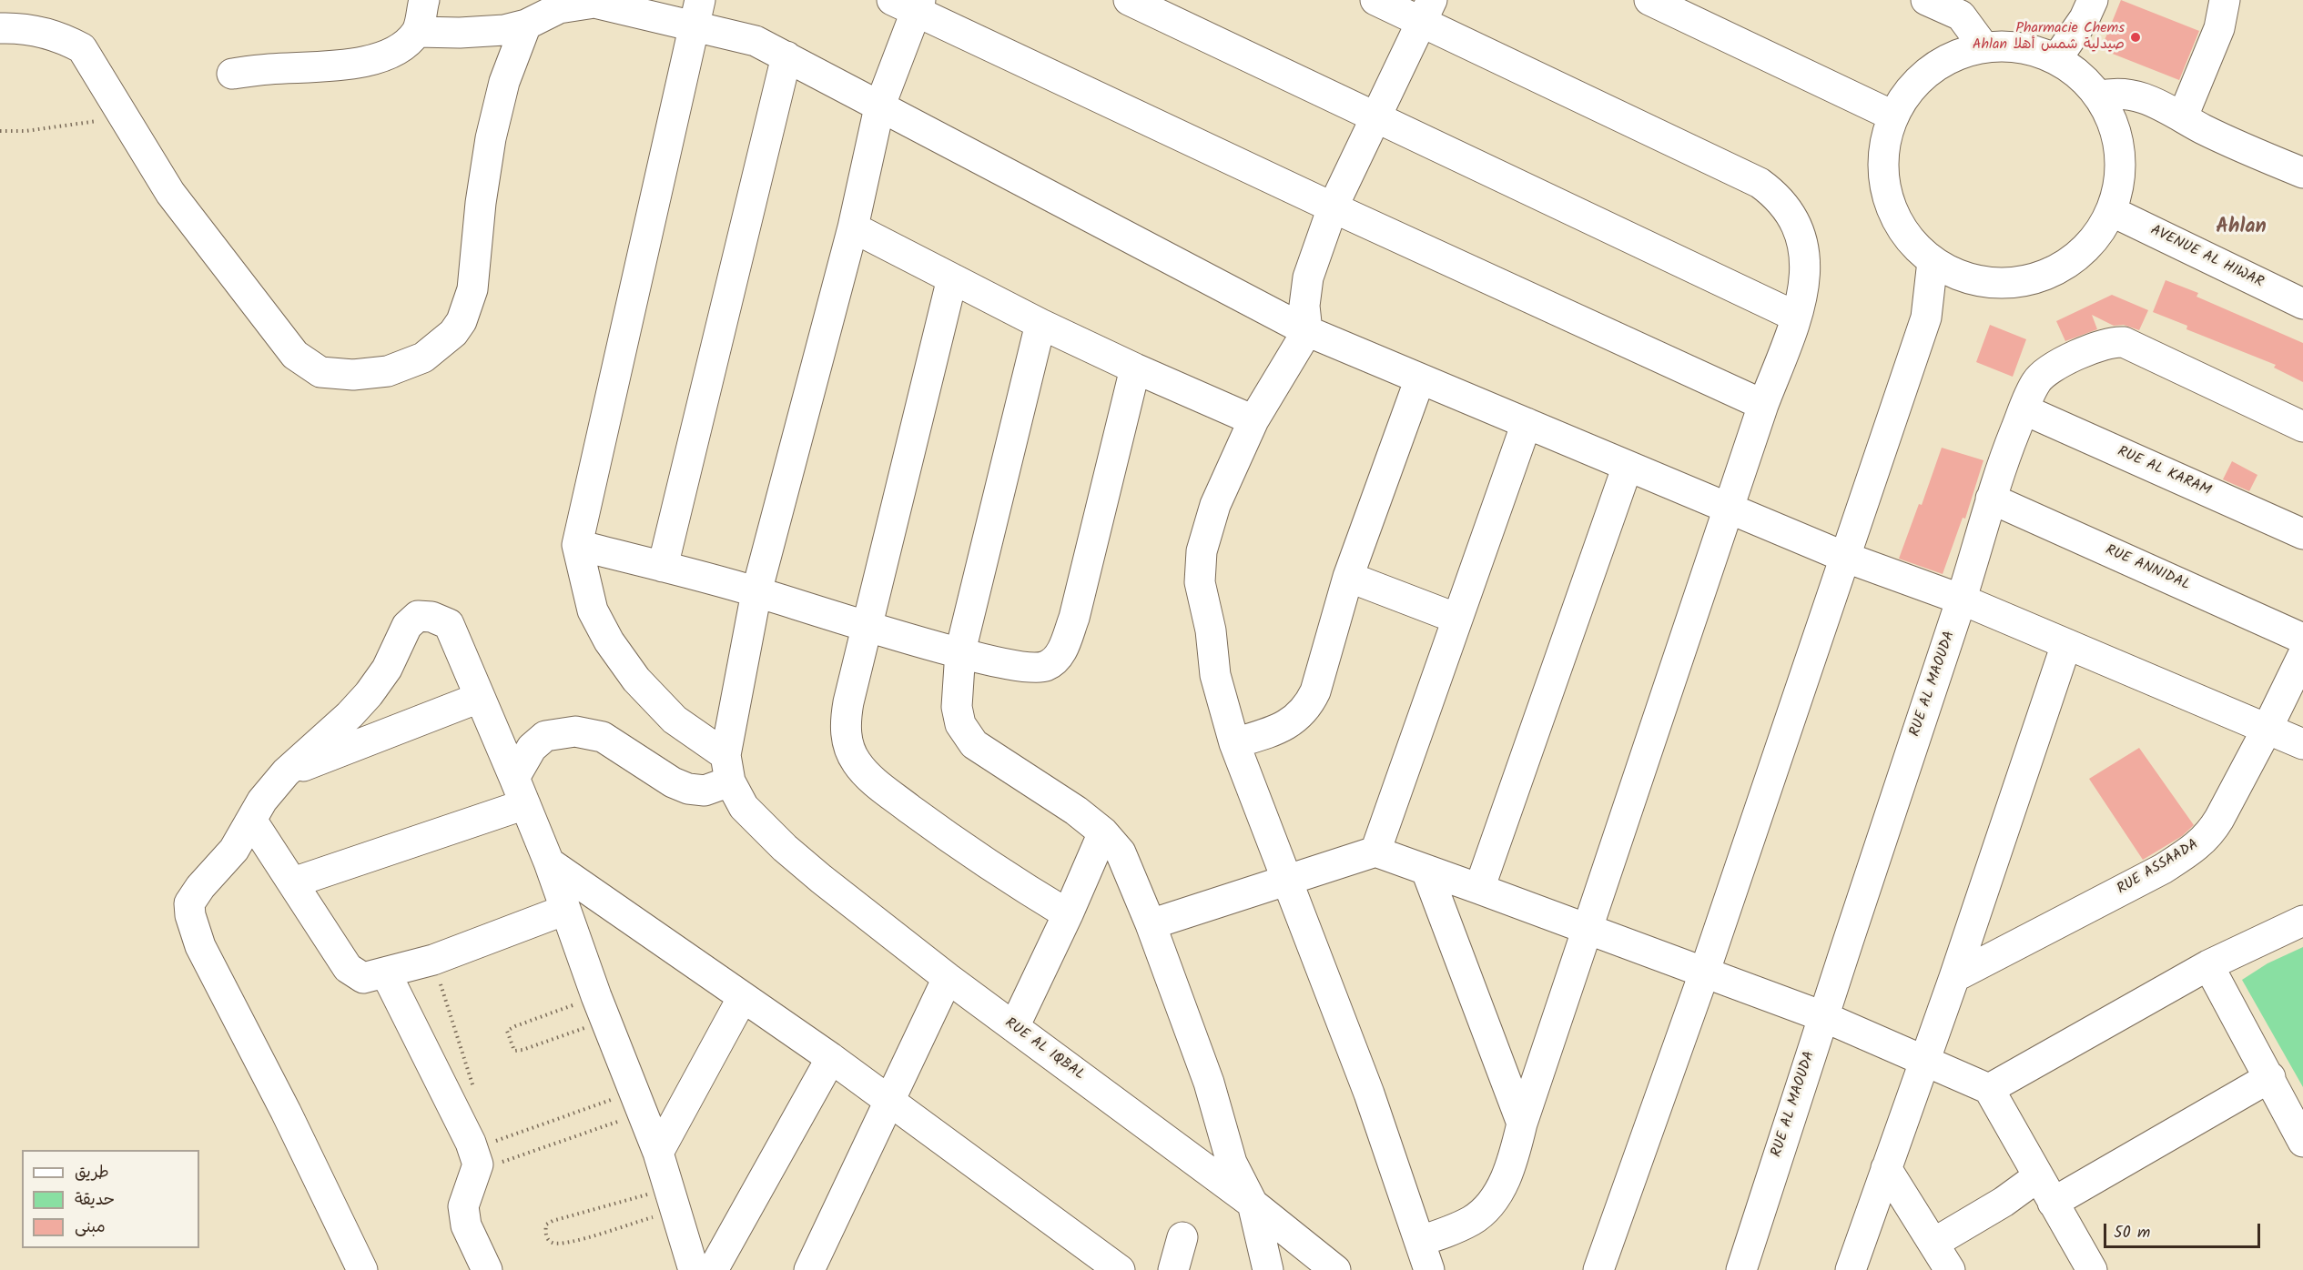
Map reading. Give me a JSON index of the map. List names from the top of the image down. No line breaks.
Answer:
{"streets":{"street":["AVENUE AL HIWAR","RUE AL KARAM","RUE ANNIDAL","RUE AL MAOUDA","RUE ASSAADA","RUE AL IQBAL"]},"crossings":[["RUE AL KARAM","RUE AL MAOUDA"],["RUE ANNIDAL","RUE AL MAOUDA"]],"districts":["Ahlan"],"places":["Pharmacie Chems Ahlan صيدلية شمس أهلا"],"legend":["طريق","حديقة","مبنى"],"scale_bar":"50 m"}
